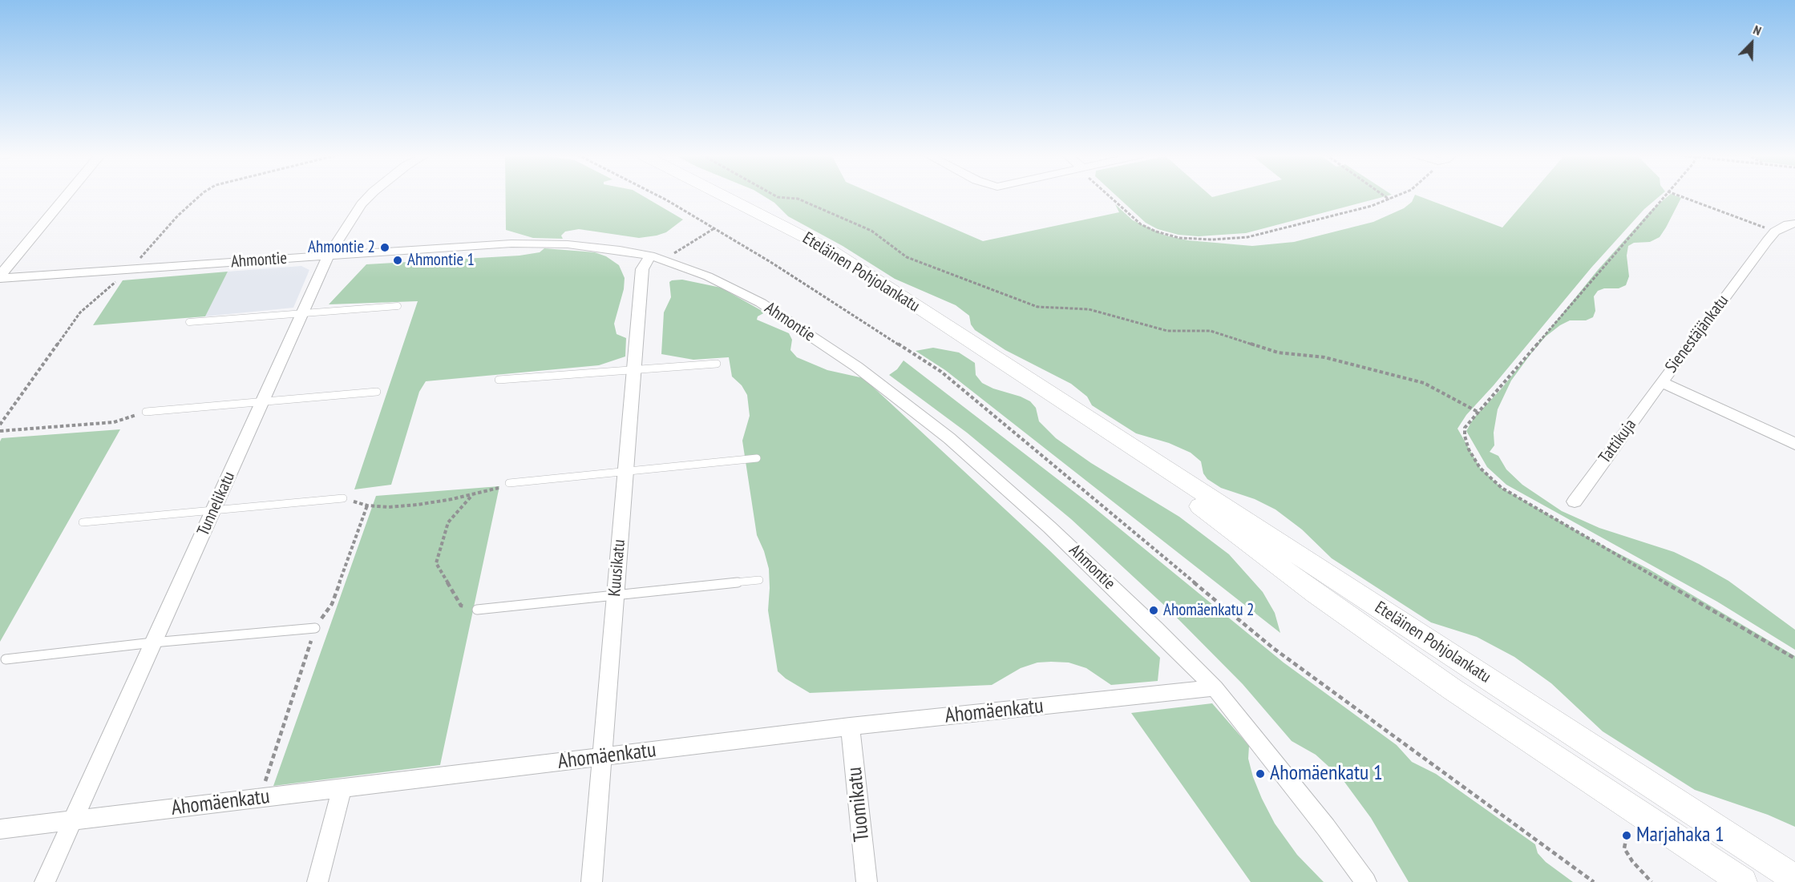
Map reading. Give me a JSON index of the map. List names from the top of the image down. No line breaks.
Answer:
{"streets":{"main road":["Eteläinen Pohjolankatu"],"street":["Ahmontie","Sienestäjänkatu","Tattikuja","Tunnelikatu","Kuusikatu","Ahomäenkatu","Tuomikatu"]},"crossings":[["Ahmontie","Tunnelikatu"],["Ahmontie","Kuusikatu"],["Ahmontie","Ahomäenkatu"],["Sienestäjänkatu","Tattikuja"],["Tunnelikatu","Ahomäenkatu"],["Kuusikatu","Ahomäenkatu"],["Ahomäenkatu","Tuomikatu"]],"places":["Ahmontie 2","Ahmontie 1","Ahomäenkatu 2","Ahomäenkatu 1","Marjahaka 1"],"north":"top right"}
